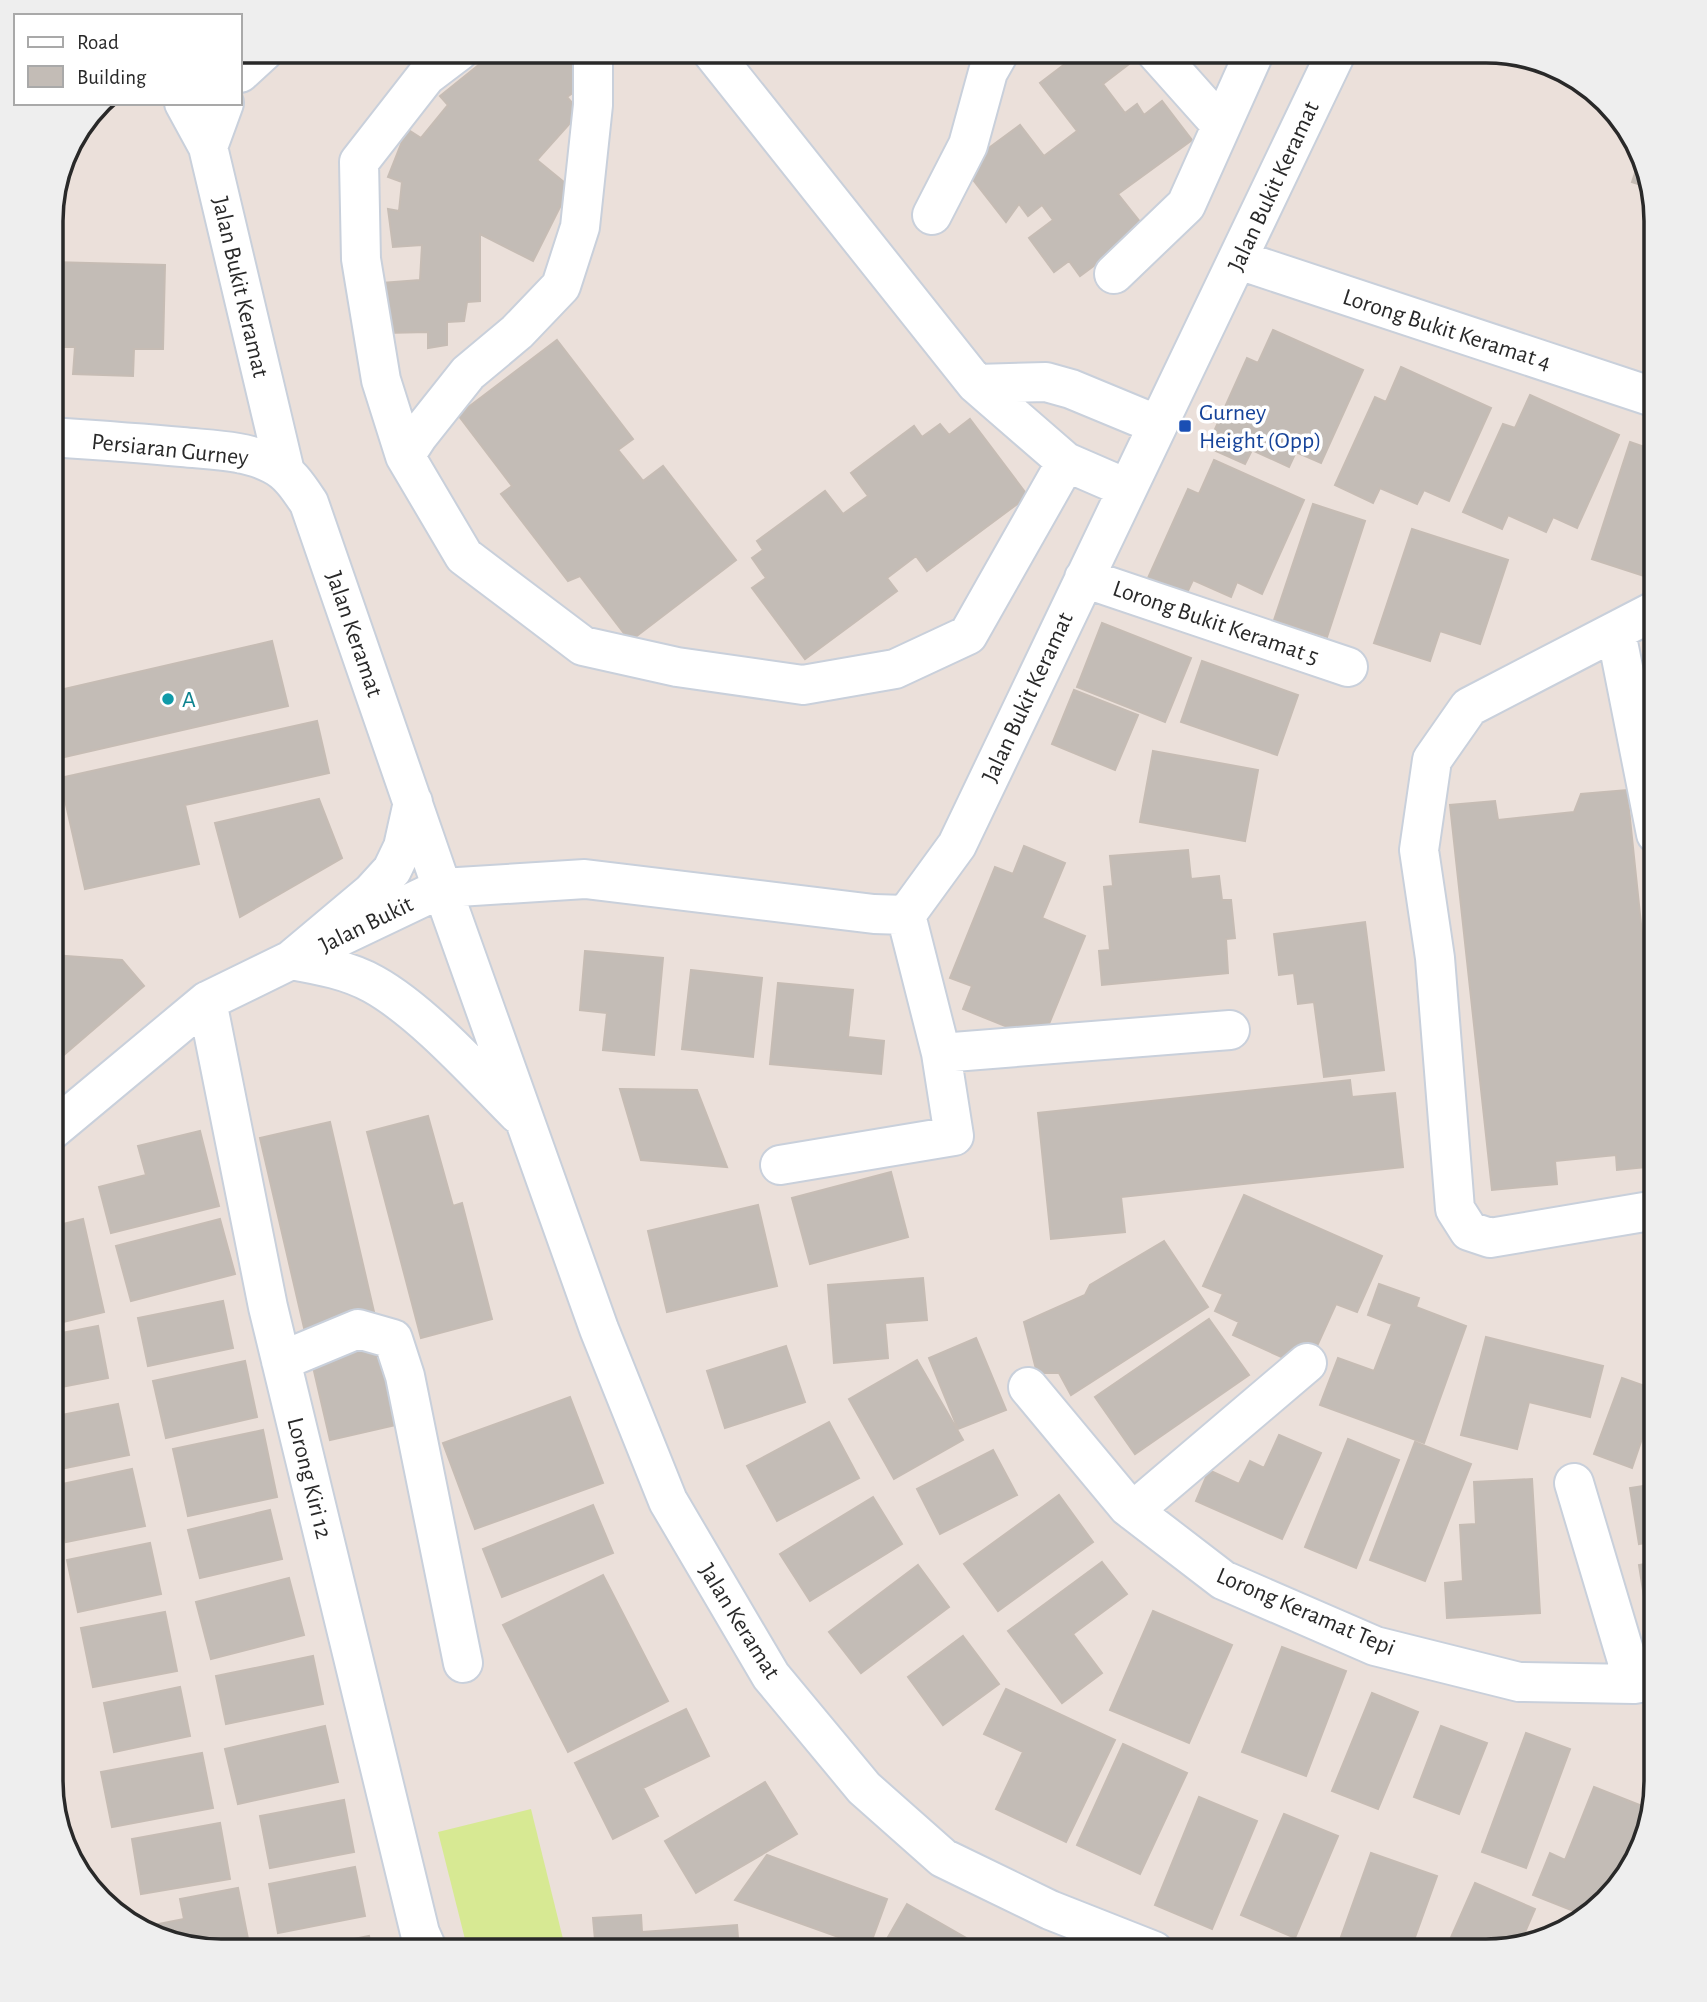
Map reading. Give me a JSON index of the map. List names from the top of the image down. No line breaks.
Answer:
{"streets":{"street":["Jalan Bukit Keramat","Lorong Bukit Keramat 4","Persiaran Gurney","Lorong Bukit Keramat 5","Jalan Keramat","Jalan Bukit","Lorong Kiri 12","Lorong Keramat Tepi"]},"crossings":[["Jalan Bukit Keramat","Lorong Bukit Keramat 4"],["Jalan Bukit Keramat","Persiaran Gurney"],["Jalan Bukit Keramat","Lorong Bukit Keramat 5"],["Jalan Bukit Keramat","Jalan Keramat"],["Persiaran Gurney","Jalan Keramat"],["Jalan Keramat","Jalan Bukit"]],"places":{"transit":["Gurney Height (Opp)"],"other":["A"]},"legend":["Road","Building"]}
